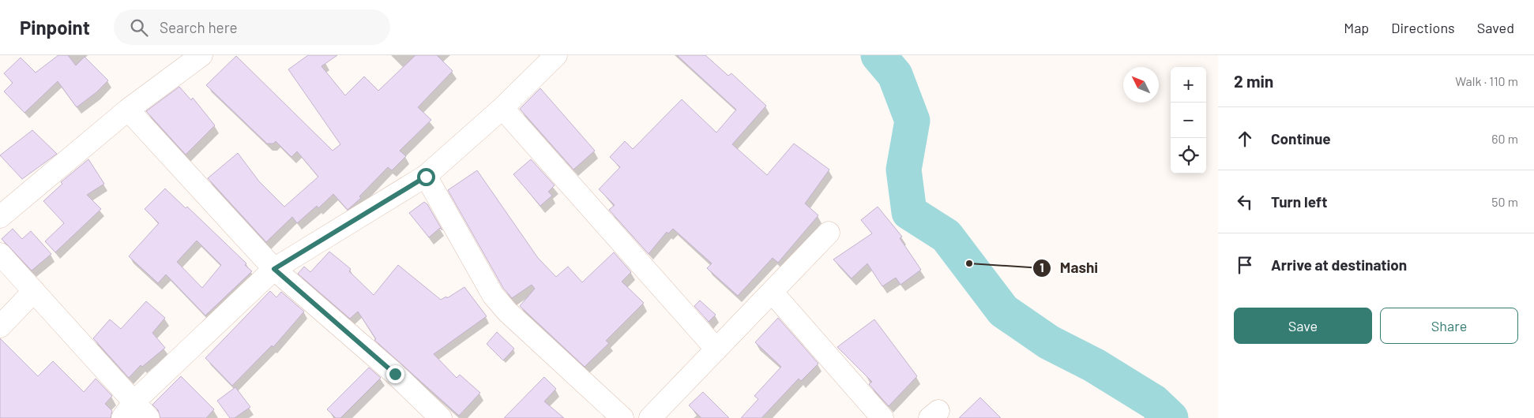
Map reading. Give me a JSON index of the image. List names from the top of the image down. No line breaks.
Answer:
{"places":["Mashi"],"north":"top left","page":{"header":"Pinpoint","search":"Search here","nav":["Map","Directions","Saved"],"heading":["2 min","Walk · 110 m"],"map_buttons":["+","−"],"list":[["Continue","60 m"],["Turn left","50 m"],"Arrive at destination"],"buttons":["Save","Share"]}}
